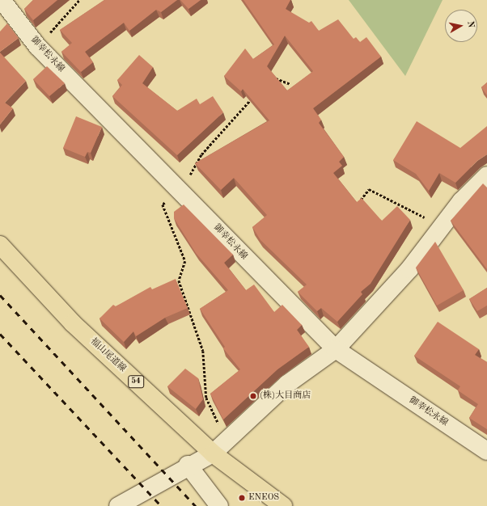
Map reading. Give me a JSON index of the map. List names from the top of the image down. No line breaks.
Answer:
{"streets":{"main road":["御幸松永線","福山尾道線","54"]},"places":["(株)大目商店","ENEOS"],"north":"right"}
